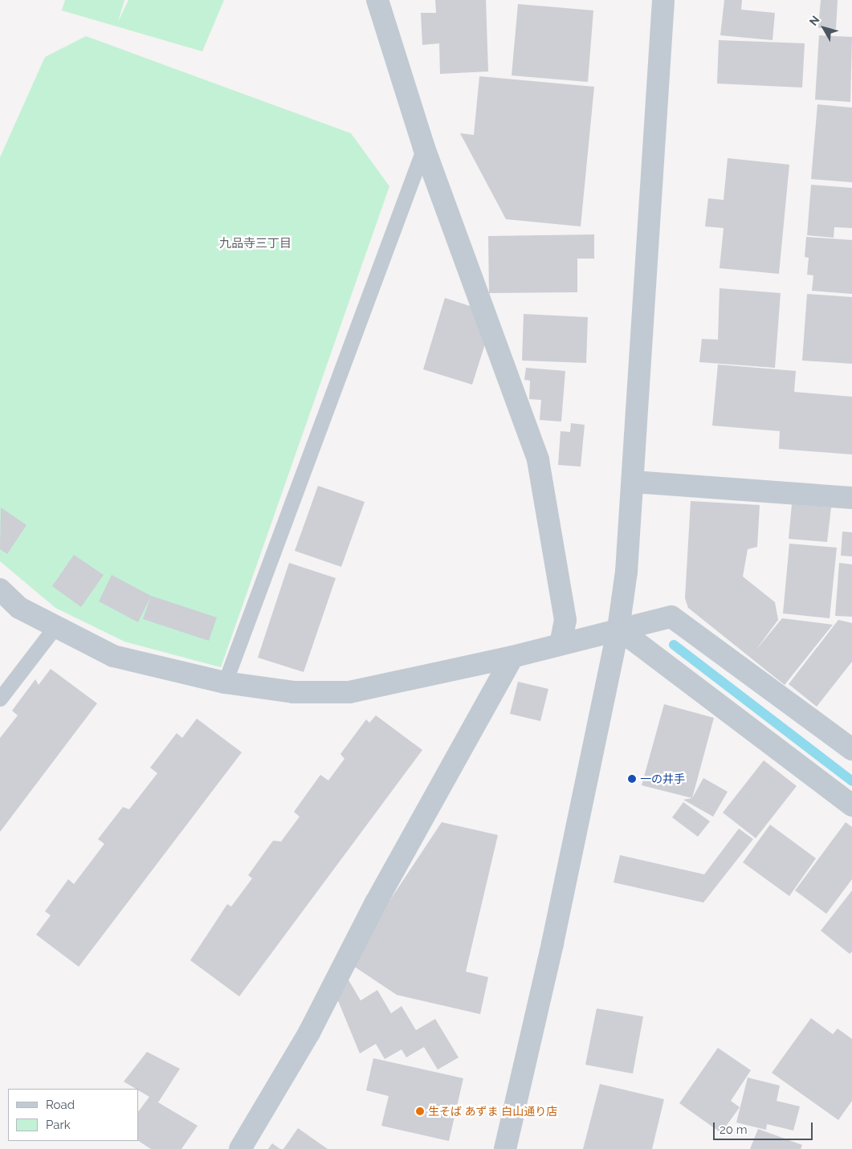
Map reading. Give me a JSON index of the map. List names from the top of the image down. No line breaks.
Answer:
{"districts":["九品寺三丁目"],"places":["一の井手","生そば あずま 白山通り店"],"legend":["Road","Park"],"scale_bar":"20 m","north":"top left"}
